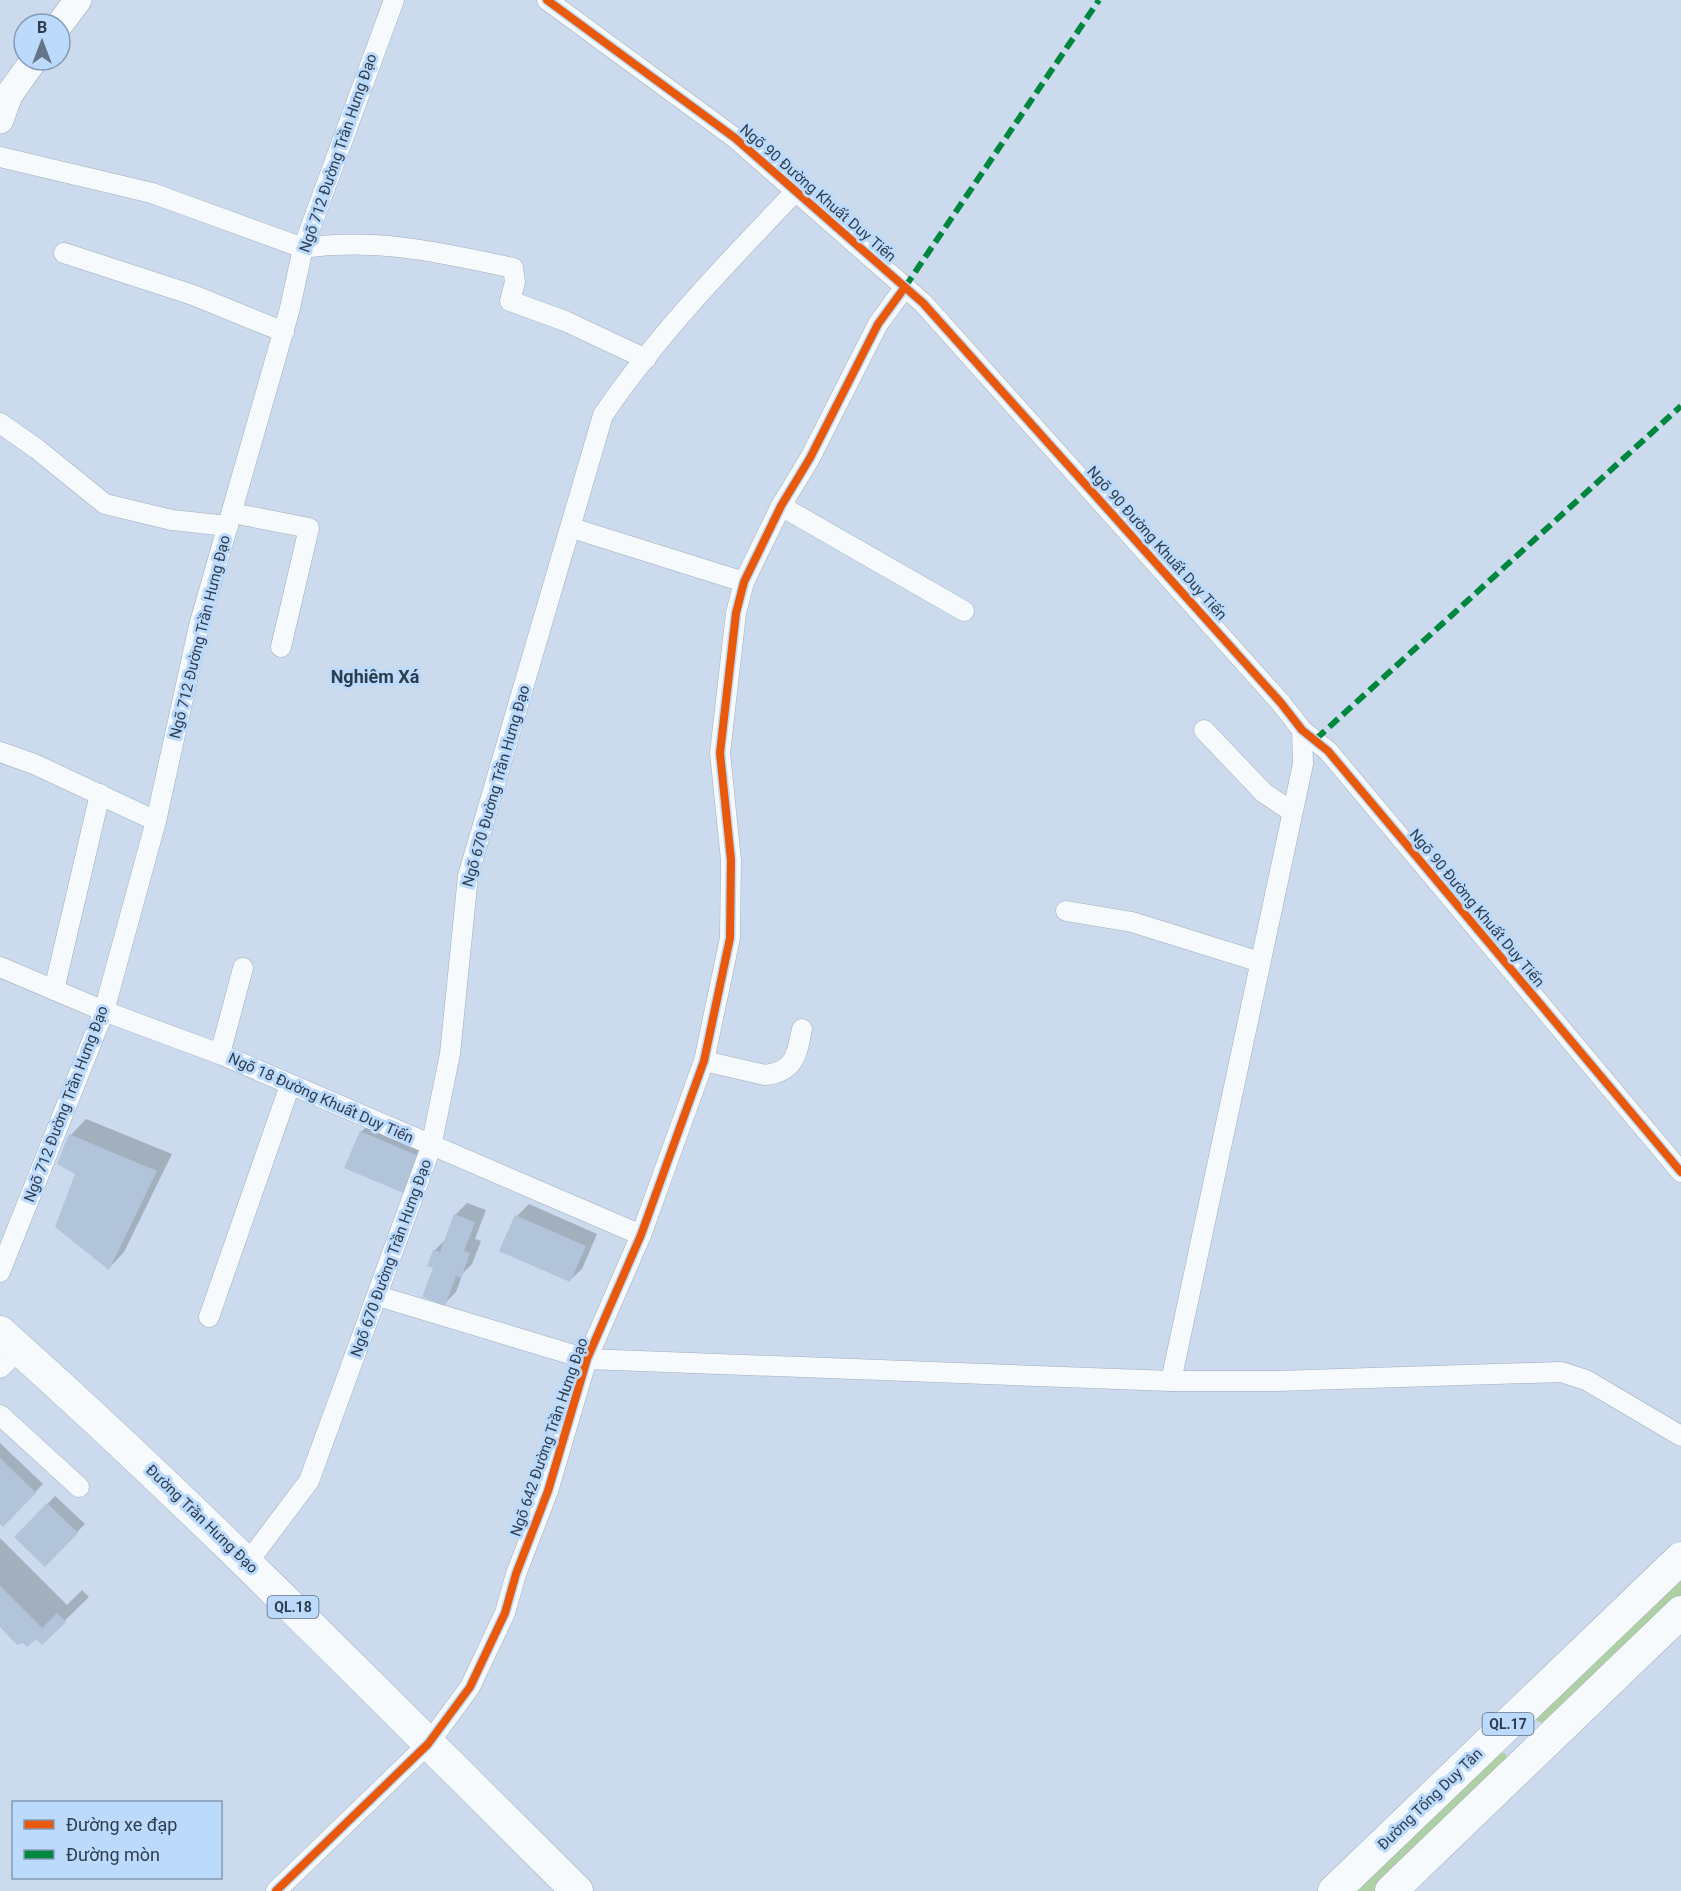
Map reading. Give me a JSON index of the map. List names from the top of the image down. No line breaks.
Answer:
{"streets":{"highway":["Đường Trần Hưng Đạo","QL.18","QL.17","Đường Tống Duy Tân"],"street":["Ngõ 712 Đường Trần Hưng Đạo","Ngõ 90 Đường Khuất Duy Tiến","Ngõ 670 Đường Trần Hưng Đạo","Ngõ 18 Đường Khuất Duy Tiến","Ngõ 642 Đường Trần Hưng Đạo"]},"crossings":[["Ngõ 712 Đường Trần Hưng Đạo","Ngõ 18 Đường Khuất Duy Tiến"],["Ngõ 90 Đường Khuất Duy Tiến","Ngõ 670 Đường Trần Hưng Đạo"],["Ngõ 90 Đường Khuất Duy Tiến","Ngõ 642 Đường Trần Hưng Đạo"],["Ngõ 670 Đường Trần Hưng Đạo","Ngõ 18 Đường Khuất Duy Tiến"],["Ngõ 670 Đường Trần Hưng Đạo","Đường Trần Hưng Đạo"],["Ngõ 18 Đường Khuất Duy Tiến","Ngõ 642 Đường Trần Hưng Đạo"],["Ngõ 642 Đường Trần Hưng Đạo","Đường Trần Hưng Đạo"]],"districts":["Nghiêm Xá"],"legend":["Đường xe đạp","Đường mòn"],"north":"top"}
